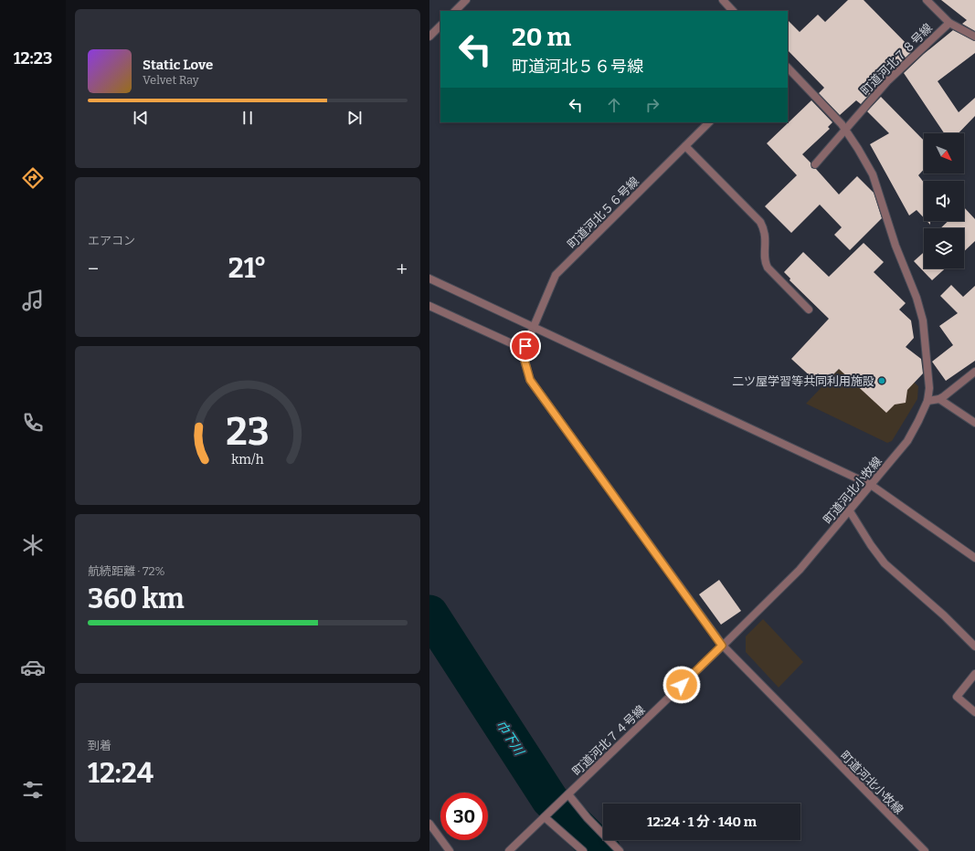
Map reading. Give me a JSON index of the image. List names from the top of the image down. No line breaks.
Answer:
{"streets":{"street":["町道河北７８号線","町道河北５６号線","町道河北小牧線","町道河北７４号線"]},"crossings":[["町道河北７８号線","町道河北小牧線"],["町道河北小牧線","町道河北７４号線"]],"water":["巾下川"],"places":["二ツ屋学習等共同利用施設"],"north":"bottom right","page":{"tabs":"12:23","turn":["20 m","町道河北５６号線"],"song":["Static Love","Velvet Ray"],"tile":["エアコン",["航続距離 · 72%","360 km"],["到着","12:24"]],"heat":["−","21°","+"],"limit":"30","trip":"12:24 · 1 分 · 140 m","gauge":["23","km/h"]}}
